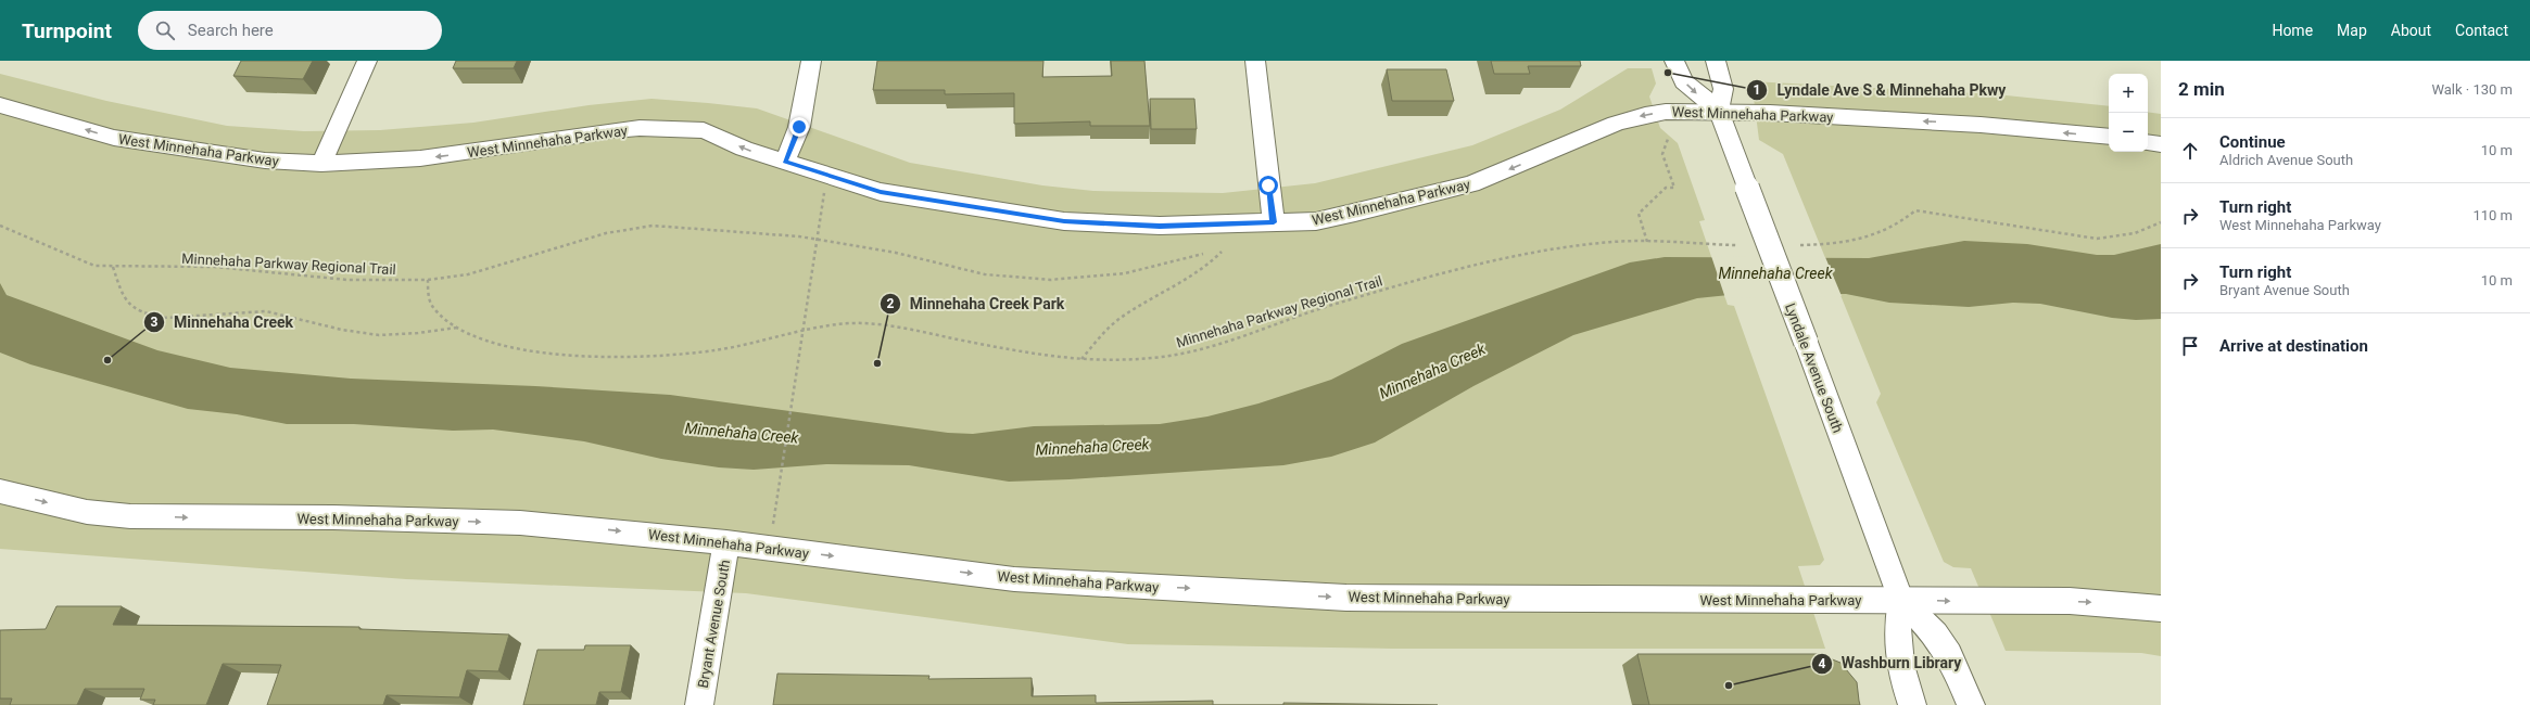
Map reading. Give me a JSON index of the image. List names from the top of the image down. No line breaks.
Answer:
{"streets":{"street":["West Minnehaha Parkway","Lyndale Avenue South","Bryant Avenue South"],"path":["Minnehaha Parkway Regional Trail"]},"crossings":[["West Minnehaha Parkway","Lyndale Avenue South"],["West Minnehaha Parkway","Bryant Avenue South"]],"water":["Minnehaha Creek"],"places":["Lyndale Ave S & Minnehaha Pkwy","Minnehaha Creek","Minnehaha Creek Park","Washburn Library"],"page":{"header":"Turnpoint","search":"Search here","nav":["Home","Map","About","Contact"],"heading":["2 min","Walk · 130 m"],"map_buttons":["+","−"],"list":[["Continue","Aldrich Avenue South","10 m"],["Turn right","West Minnehaha Parkway","110 m"],["Turn right","Bryant Avenue South","10 m"],"Arrive at destination"]}}
